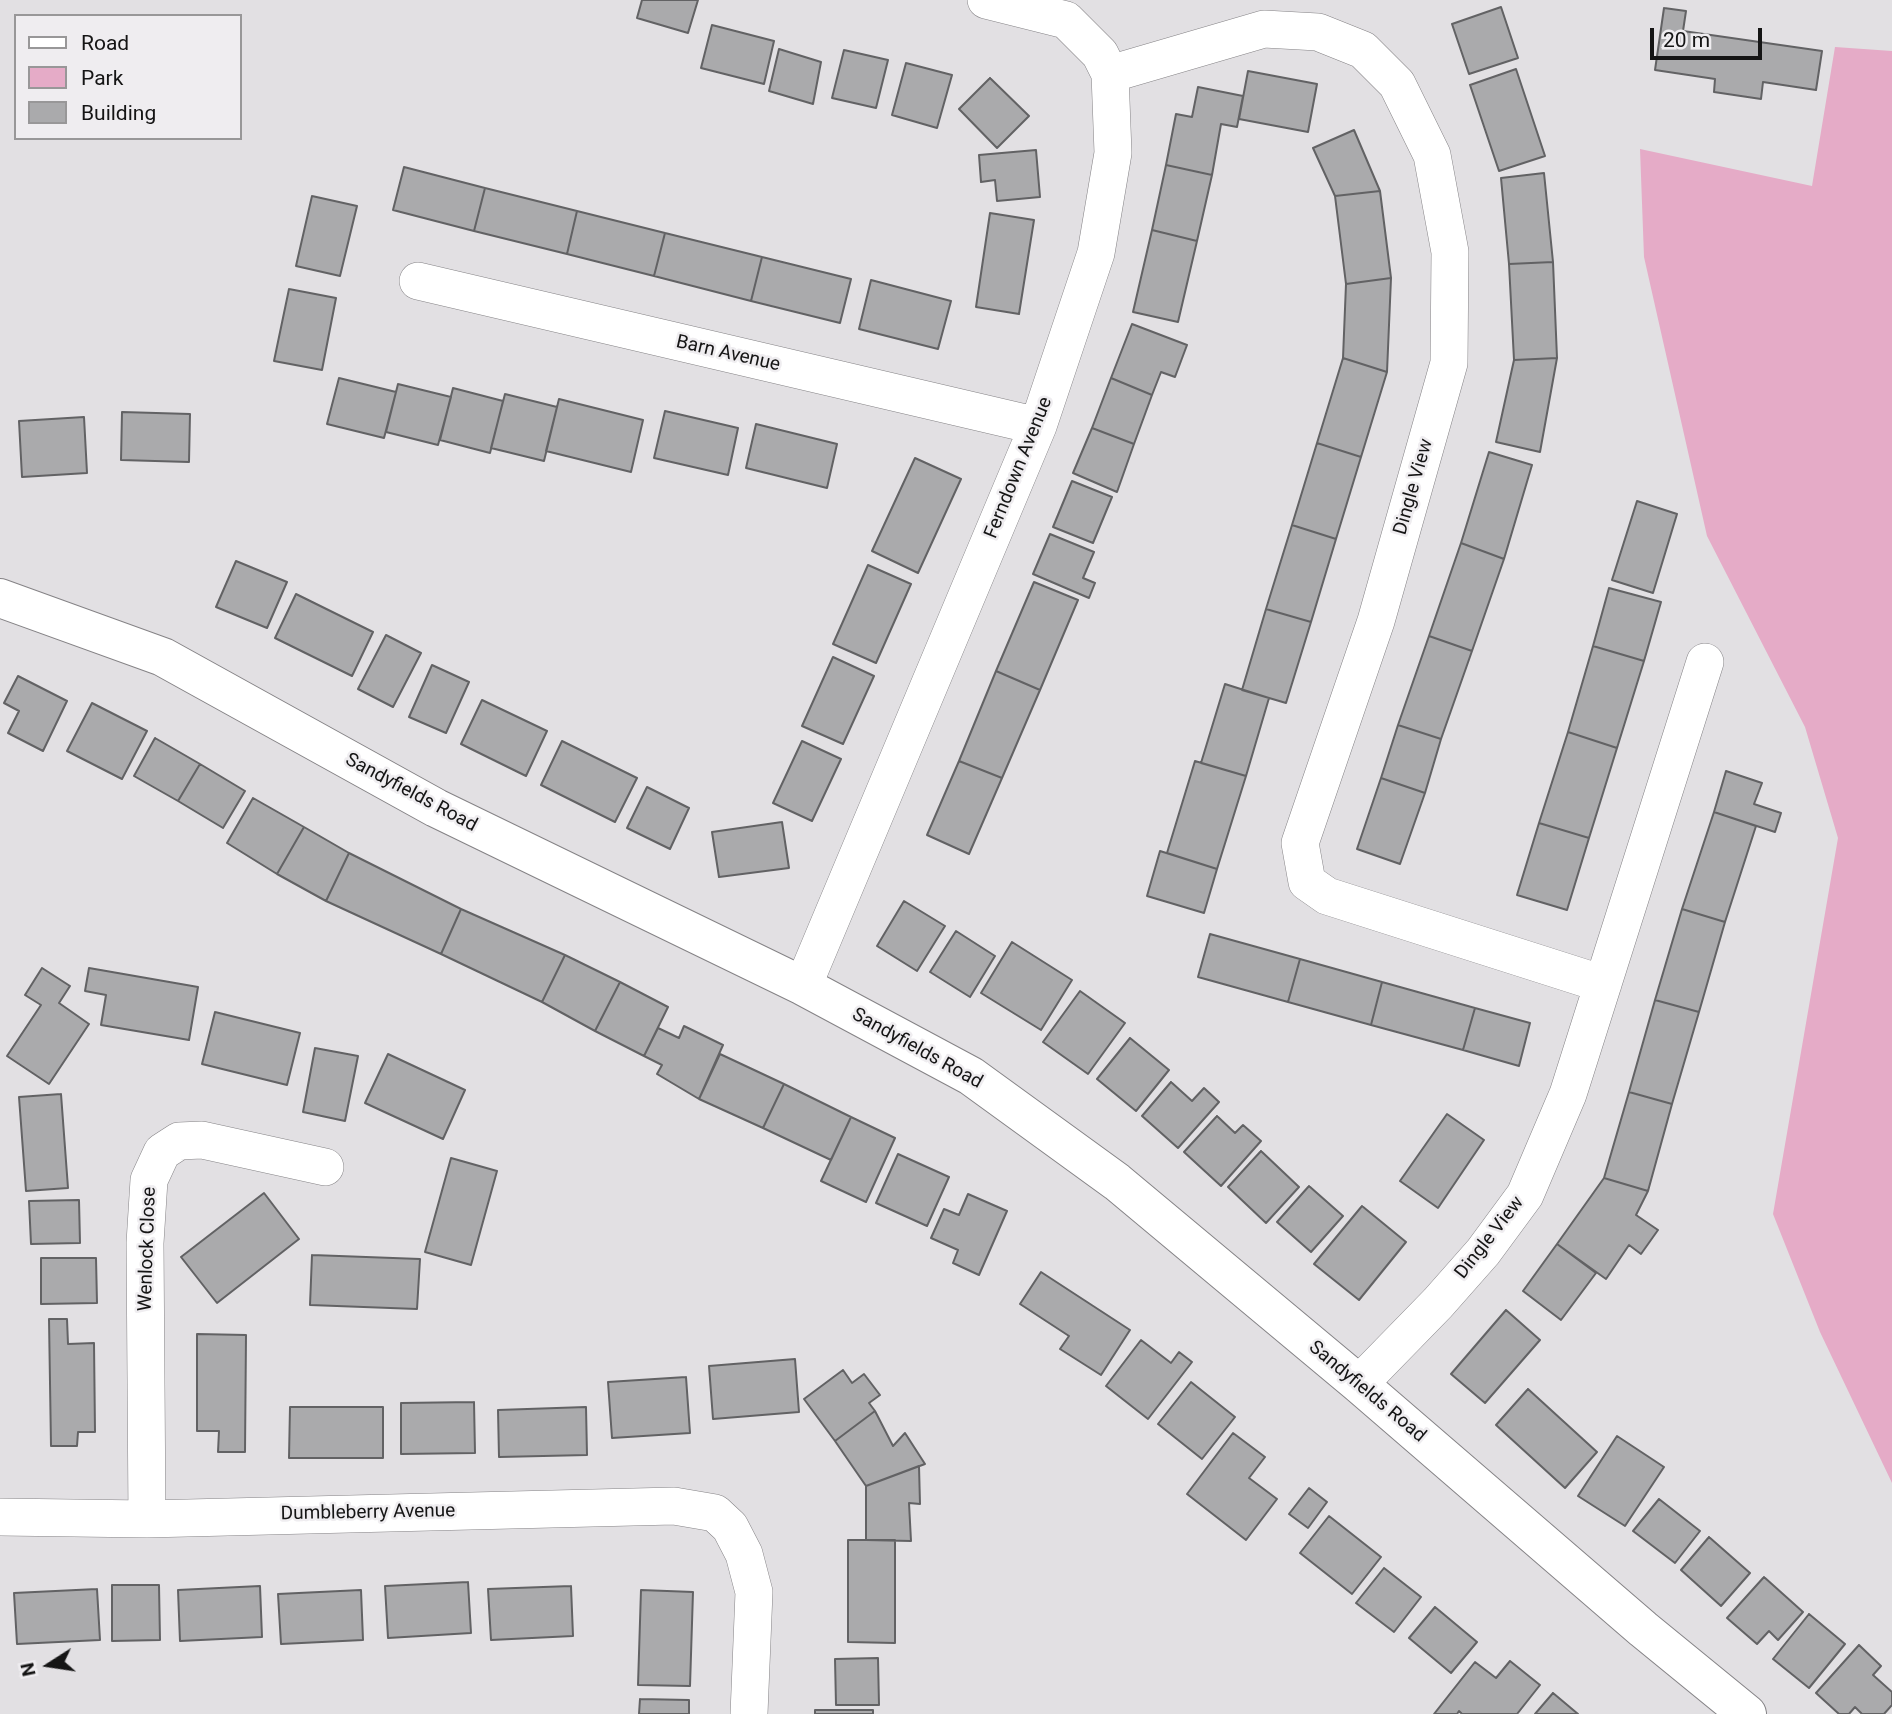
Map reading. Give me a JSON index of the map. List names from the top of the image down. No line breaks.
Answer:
{"streets":{"street":["Barn Avenue","Ferndown Avenue","Dingle View","Sandyfields Road","Wenlock Close","Dumbleberry Avenue"]},"crossings":[["Barn Avenue","Ferndown Avenue"],["Ferndown Avenue","Dingle View"],["Ferndown Avenue","Sandyfields Road"],["Dingle View","Sandyfields Road"],["Wenlock Close","Dumbleberry Avenue"]],"legend":["Road","Park","Building"],"scale_bar":"20 m","north":"left"}
